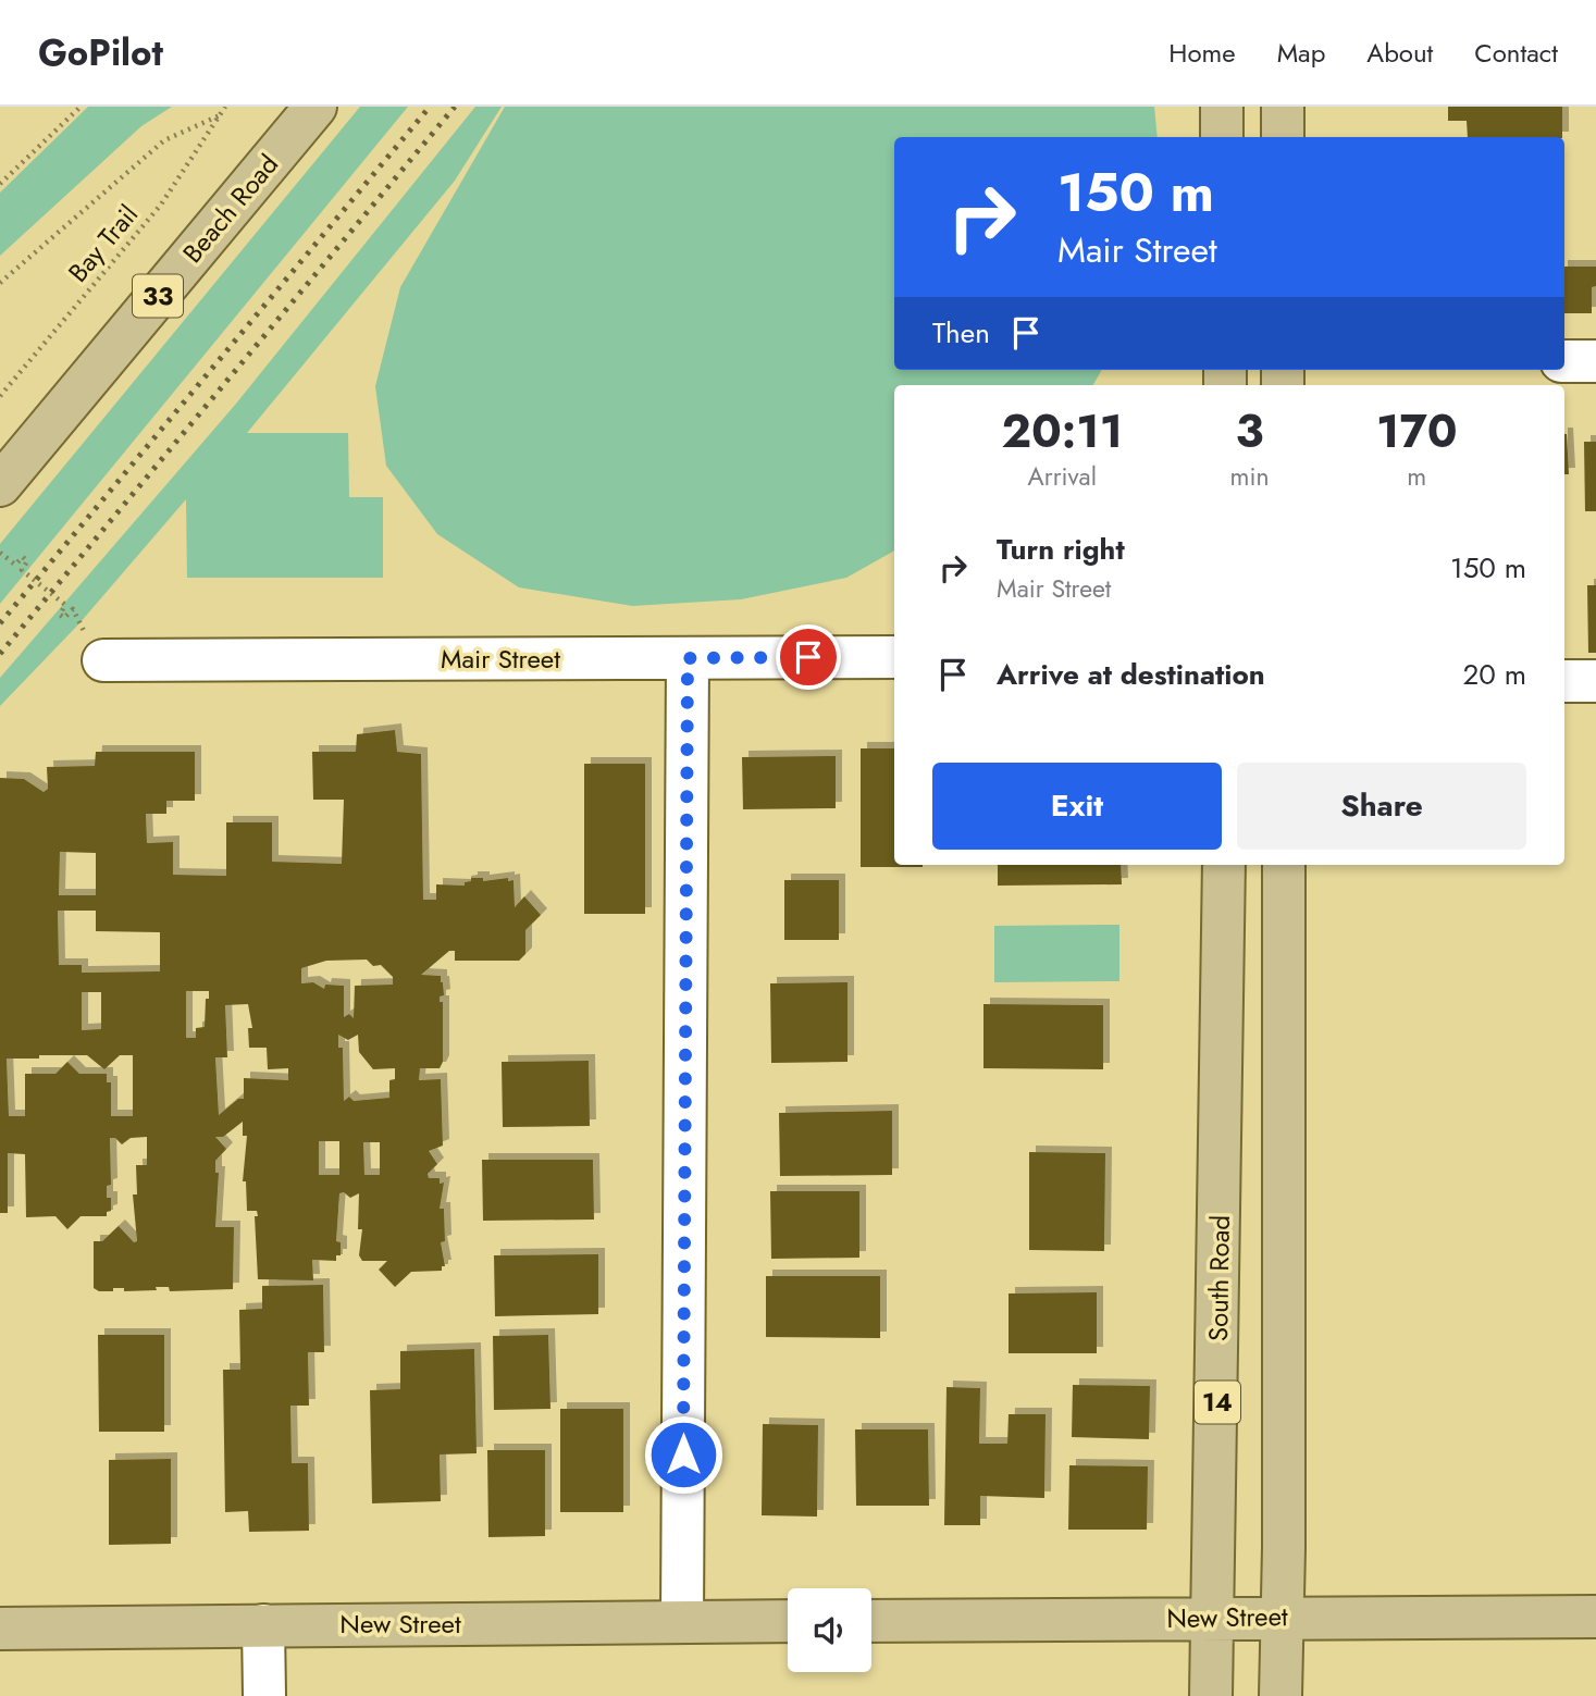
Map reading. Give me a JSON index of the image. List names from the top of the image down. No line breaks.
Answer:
{"streets":{"main road":["Beach Road","33","South Road","14","New Street"],"street":["Mair Street"],"path":["Bay Trail"]},"crossings":[["South Road","New Street"]],"page":{"header":"GoPilot","nav":["Home","Map","About","Contact"],"turn":["150 m","Mair Street"],"then":"Then","eta":["20:11","Arrival","3","min","170","m"],"list":[{"name":"Turn right","note":"Mair Street","value":"150 m"},{"name":"Arrive at destination","value":"20 m"}],"buttons":["Exit","Share"]}}
